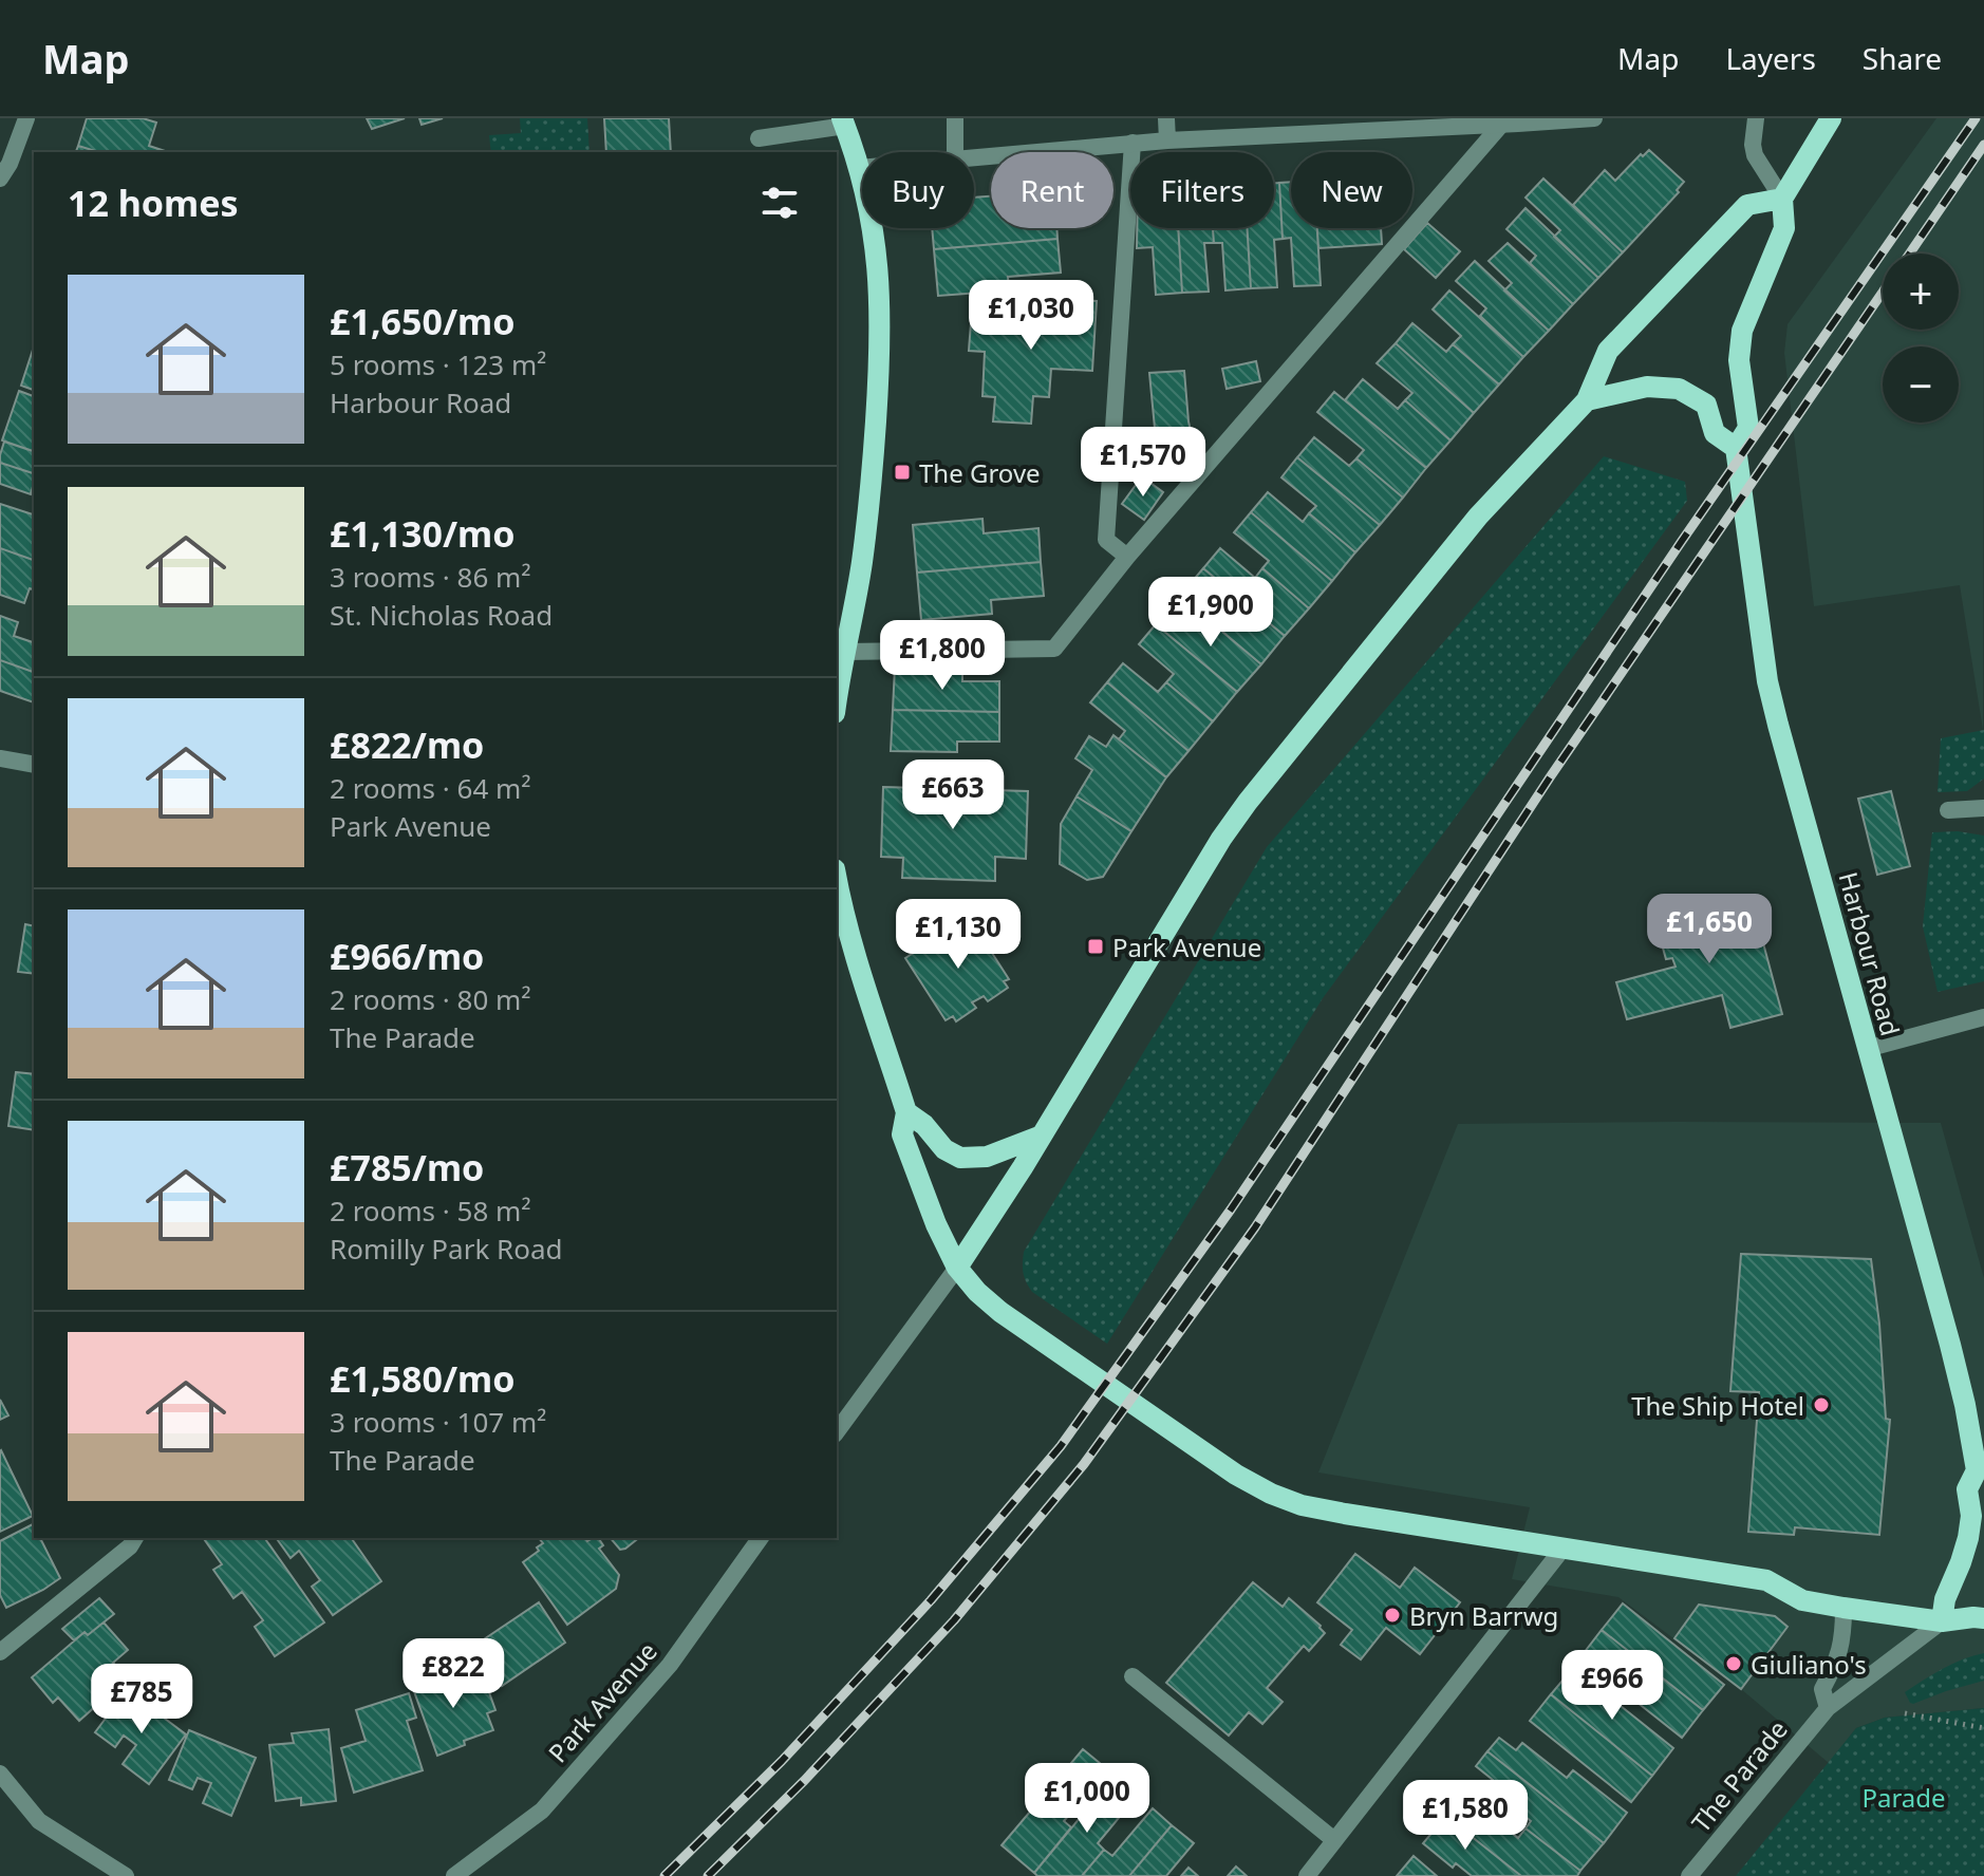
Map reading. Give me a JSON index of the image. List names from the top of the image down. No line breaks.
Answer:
{"streets":{"main road":["Harbour Road"],"street":["Park Avenue","The Parade"]},"crossings":[["Harbour Road","The Parade"]],"parks":["Parade"],"places":{"transit":["The Grove","Park Avenue"],"other":["The Ship Hotel","Bryn Barrwg","Giuliano's"]},"page":{"header":"Map","nav":["Map","Layers","Share"],"chip":["Buy","Rent","Filters","New"],"heading":"12 homes","map_buttons":["+","−"],"list":[{"name":"£1,650/mo","note":"5 rooms · 123 m² · Harbour Road"},{"name":"£1,130/mo","note":"3 rooms · 86 m² · St. Nicholas Road"},{"name":"£822/mo","note":"2 rooms · 64 m² · Park Avenue"},{"name":"£966/mo","note":"2 rooms · 80 m² · The Parade"},{"name":"£785/mo","note":"2 rooms · 58 m² · Romilly Park Road"},{"name":"£1,580/mo","note":"3 rooms · 107 m² · The Parade"}],"price":["£1,030","£1,570","£1,900","£1,800","£663","£1,650","£1,130","£822","£966","£785","£1,000","£1,580"]}}
